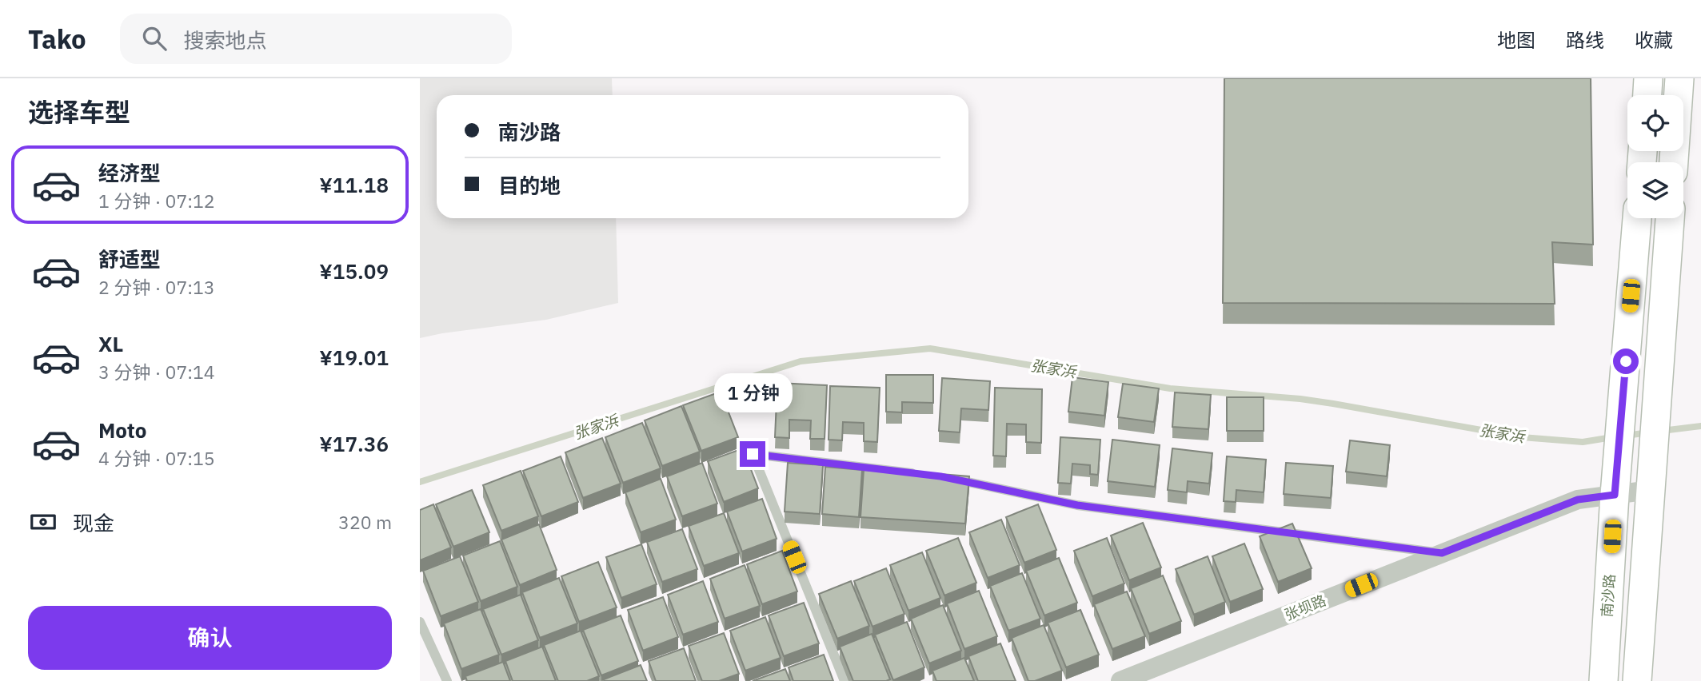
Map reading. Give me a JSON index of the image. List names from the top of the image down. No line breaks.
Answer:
{"streets":{"main road":["南沙路"],"street":["张坝路"]},"crossings":[["南沙路","张坝路"]],"water":["张家浜"],"page":{"header":"Tako","search":"搜索地点","nav":["地图","路线","收藏"],"heading":"选择车型","banner":["南沙路","目的地"],"list":[{"name":"经济型","note":"1 分钟 · 07:12","value":"¥11.18"},{"name":"舒适型","note":"2 分钟 · 07:13","value":"¥15.09"},{"name":"XL","note":"3 分钟 · 07:14","value":"¥19.01"},{"name":"Moto","note":"4 分钟 · 07:15","value":"¥17.36"}],"bubble":"1 分钟","pay":["现金","320 m"],"buttons":"确认"}}
